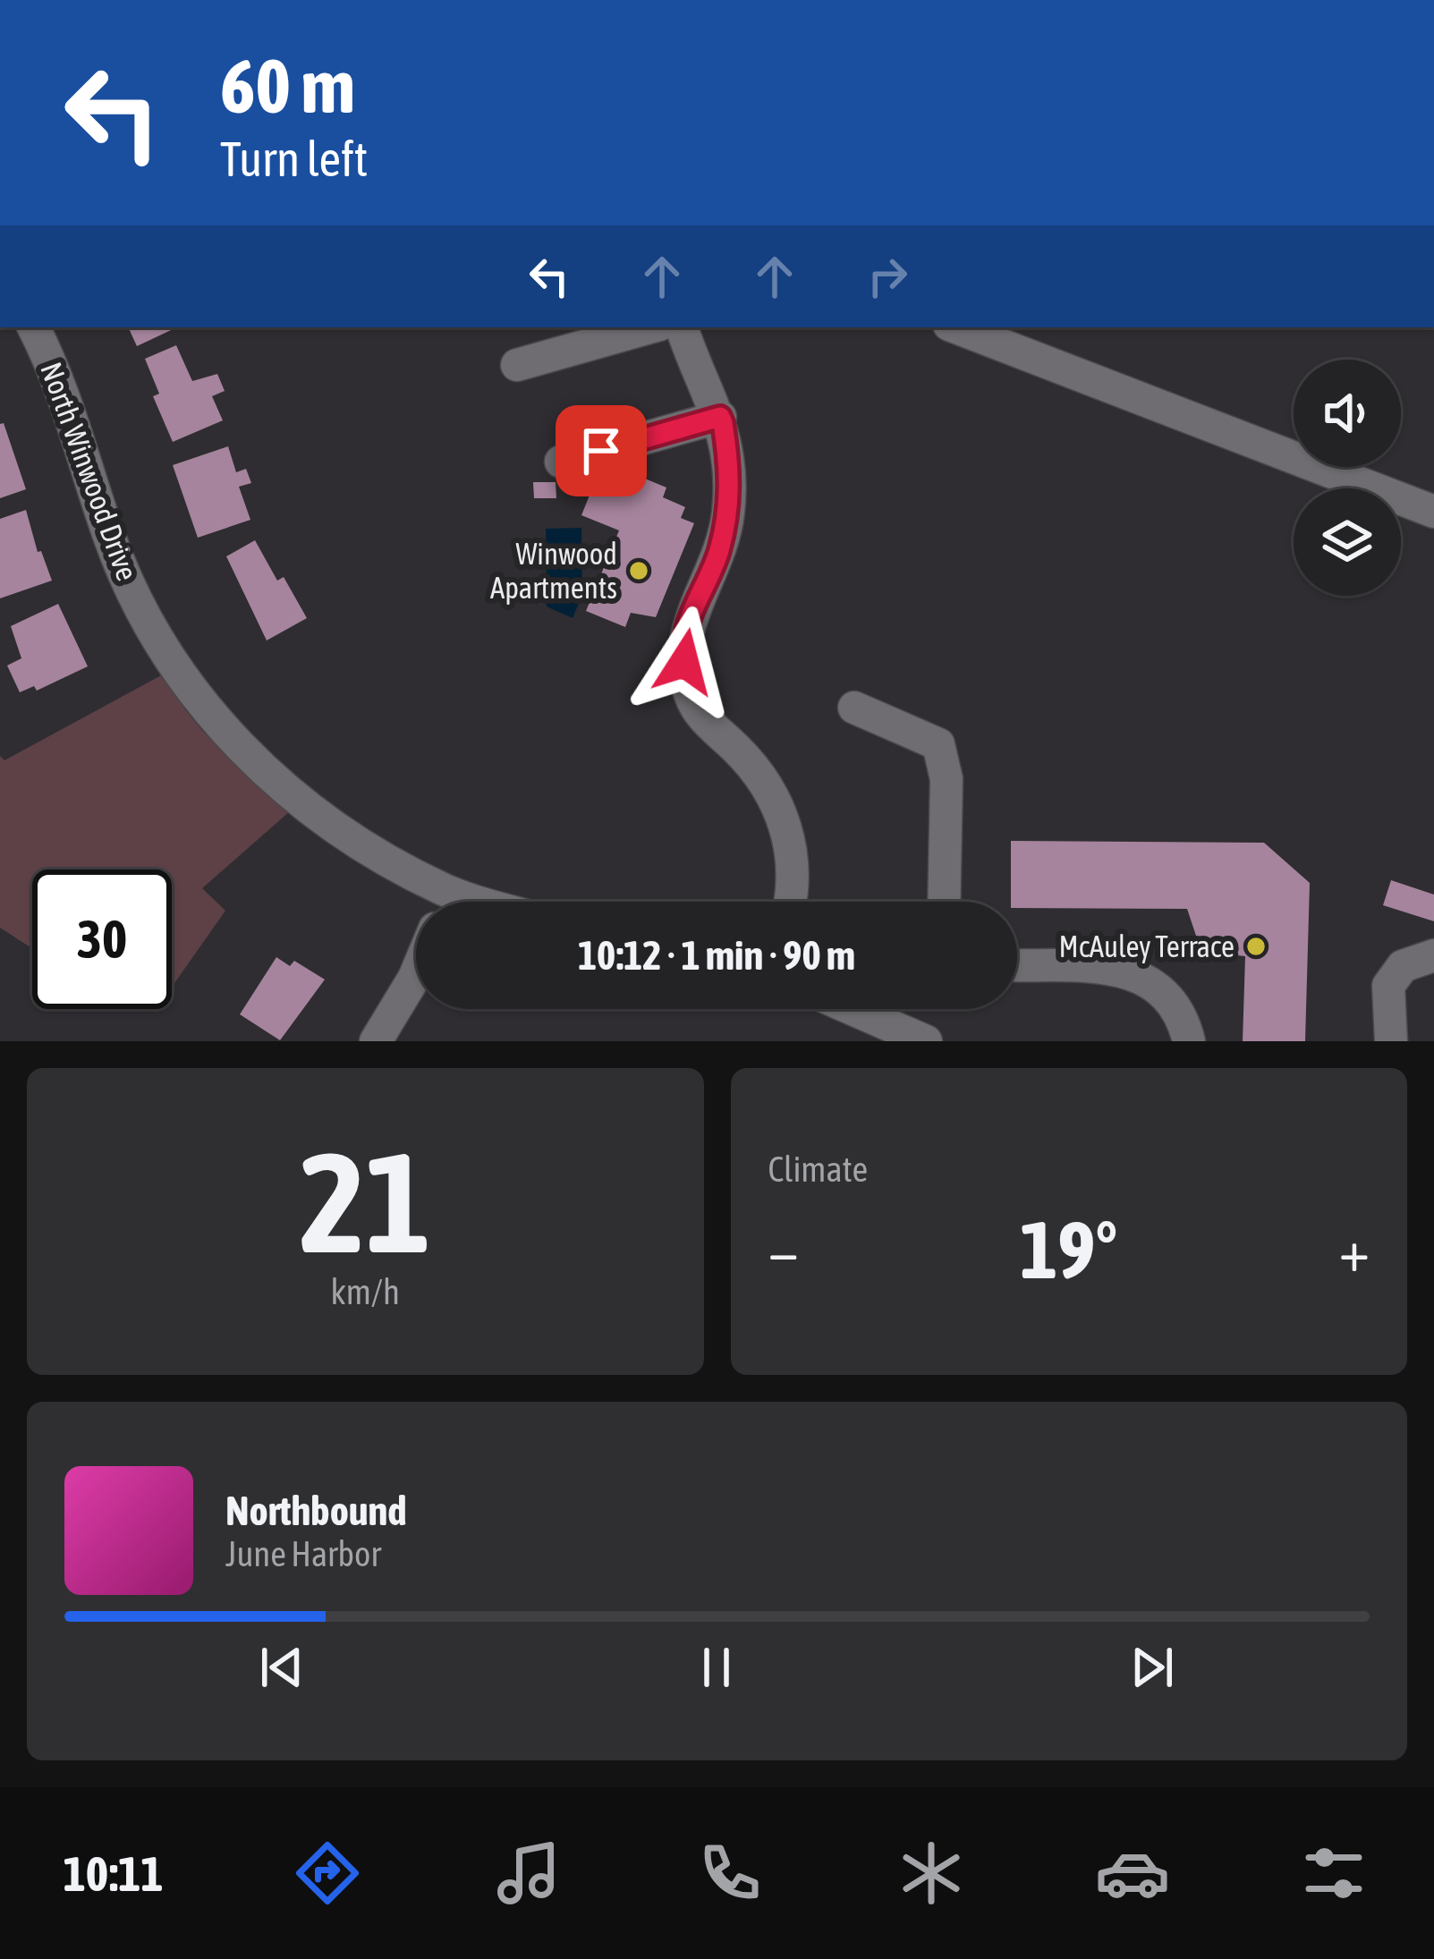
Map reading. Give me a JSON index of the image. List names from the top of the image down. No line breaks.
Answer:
{"streets":{"street":["North Winwood Drive"]},"places":["Winwood Apartments","McAuley Terrace"],"page":{"turn":["60 m","Turn left"],"limit":"30","trip":"10:12 · 1 min · 90 m","tile":[["21","km/h"],"Climate"],"heat":["−","19°","+"],"song":["Northbound","June Harbor"],"tabs":"10:11"}}
